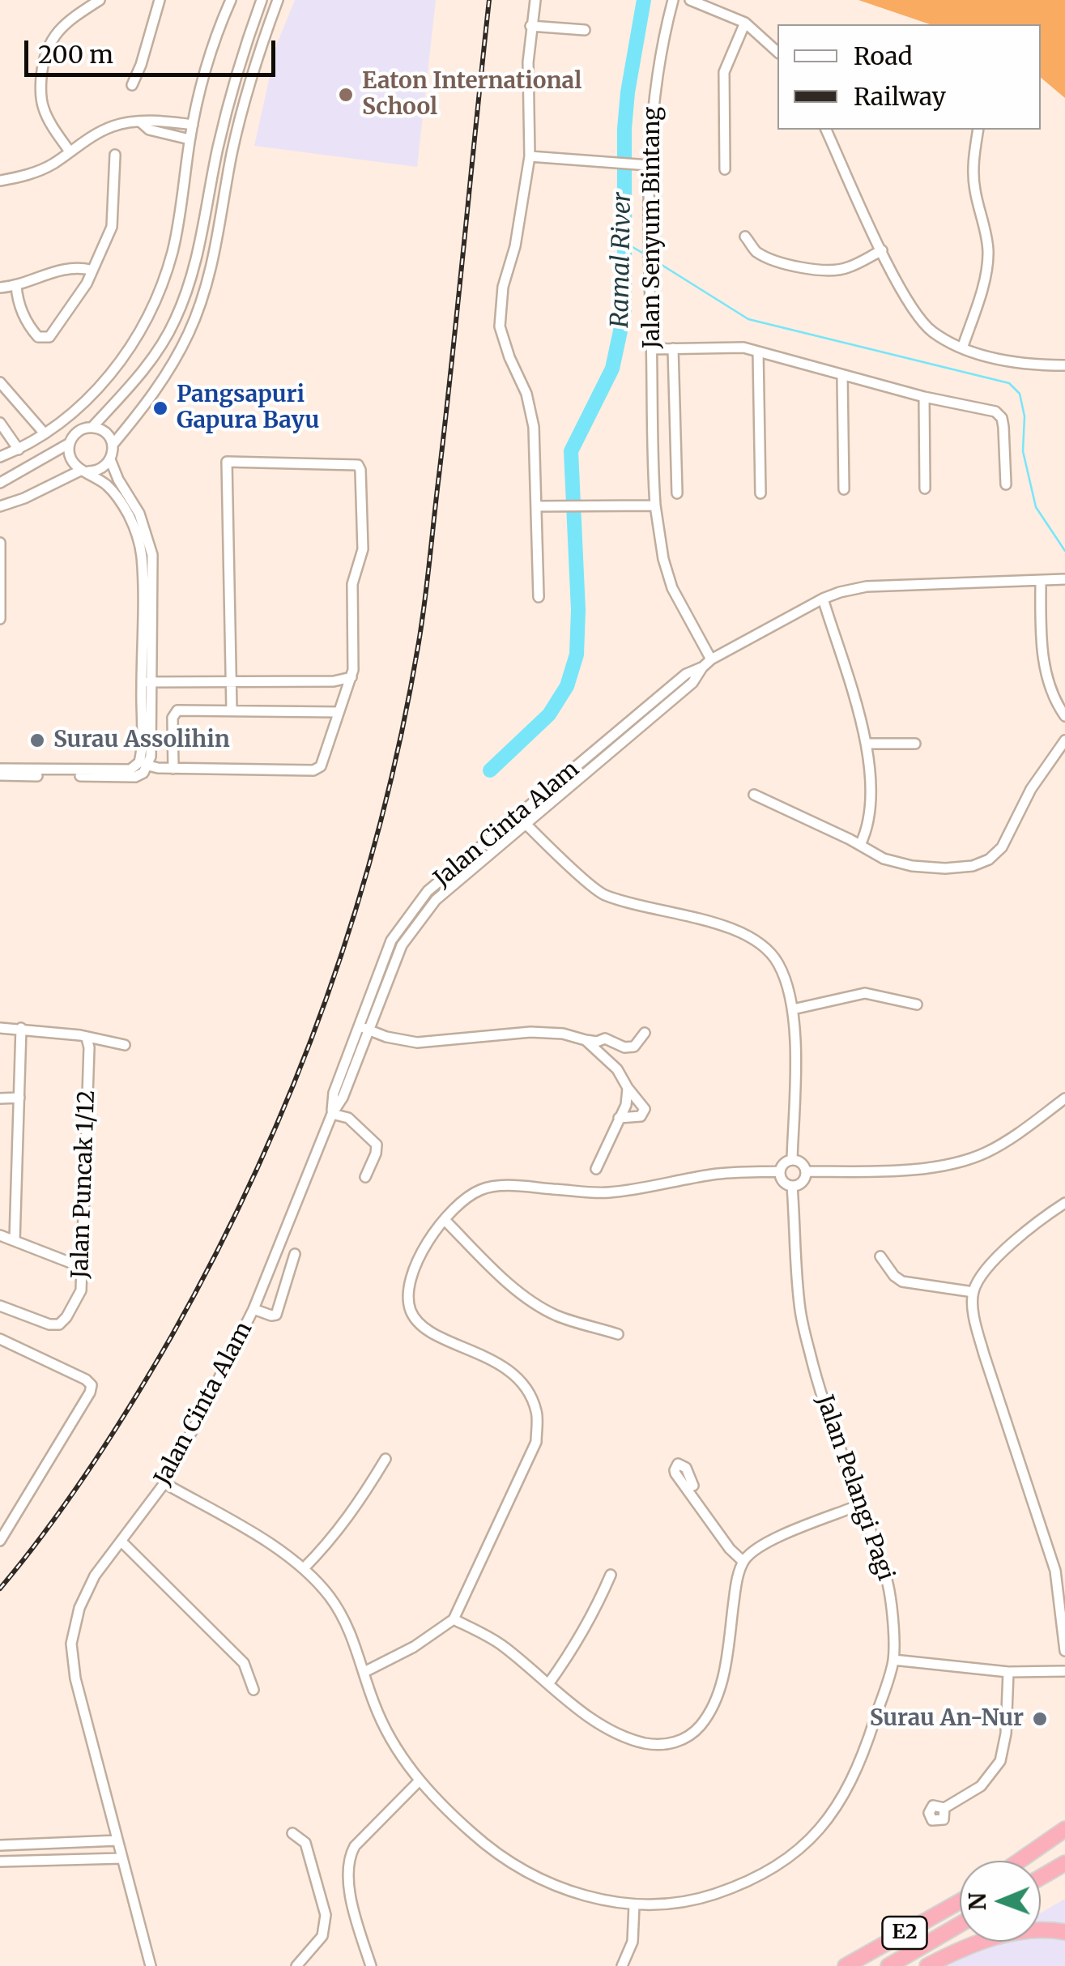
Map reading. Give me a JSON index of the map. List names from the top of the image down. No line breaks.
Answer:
{"streets":{"highway":["E2"],"street":["Jalan Senyum Bintang","Jalan Cinta Alam","Jalan Puncak 1/12","Jalan Pelangi Pagi"]},"crossings":[["Jalan Senyum Bintang","Jalan Cinta Alam"],["Jalan Cinta Alam","Jalan Pelangi Pagi"]],"water":["Ramal River"],"places":["Eaton International School","Pangsapuri Gapura Bayu","Surau Assolihin","Surau An-Nur"],"legend":["Road","Railway"],"scale_bar":"200 m","north":"left"}
